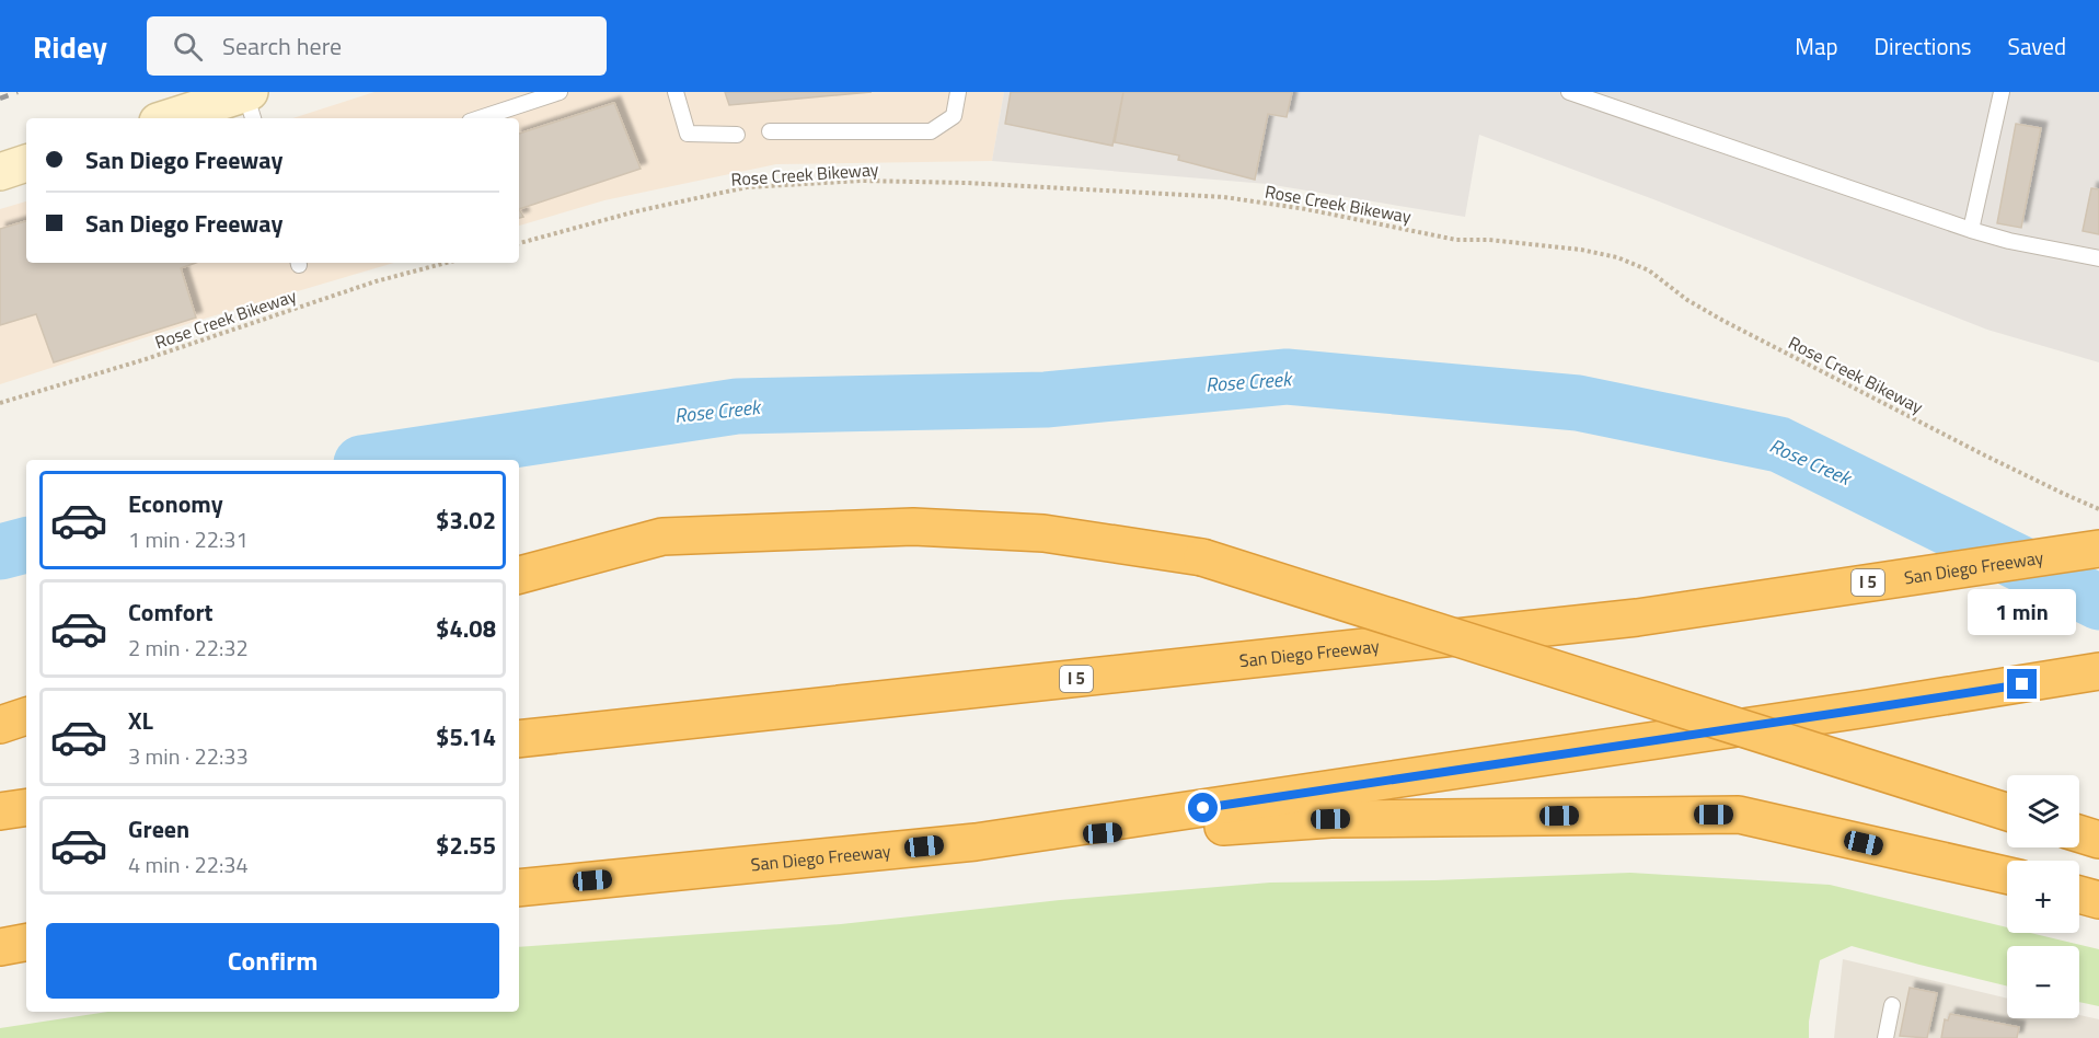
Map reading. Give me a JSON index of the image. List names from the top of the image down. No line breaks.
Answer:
{"streets":{"highway":["San Diego Freeway","I 5"],"path":["Rose Creek Bikeway"]},"water":["Rose Creek"],"page":{"header":"Ridey","search":"Search here","nav":["Map","Directions","Saved"],"banner":["San Diego Freeway","San Diego Freeway"],"list":[{"name":"Economy","note":"1 min · 22:31","value":"$3.02"},{"name":"Comfort","note":"2 min · 22:32","value":"$4.08"},{"name":"XL","note":"3 min · 22:33","value":"$5.14"},{"name":"Green","note":"4 min · 22:34","value":"$2.55"}],"bubble":"1 min","map_buttons":["+","−"],"buttons":"Confirm"}}
